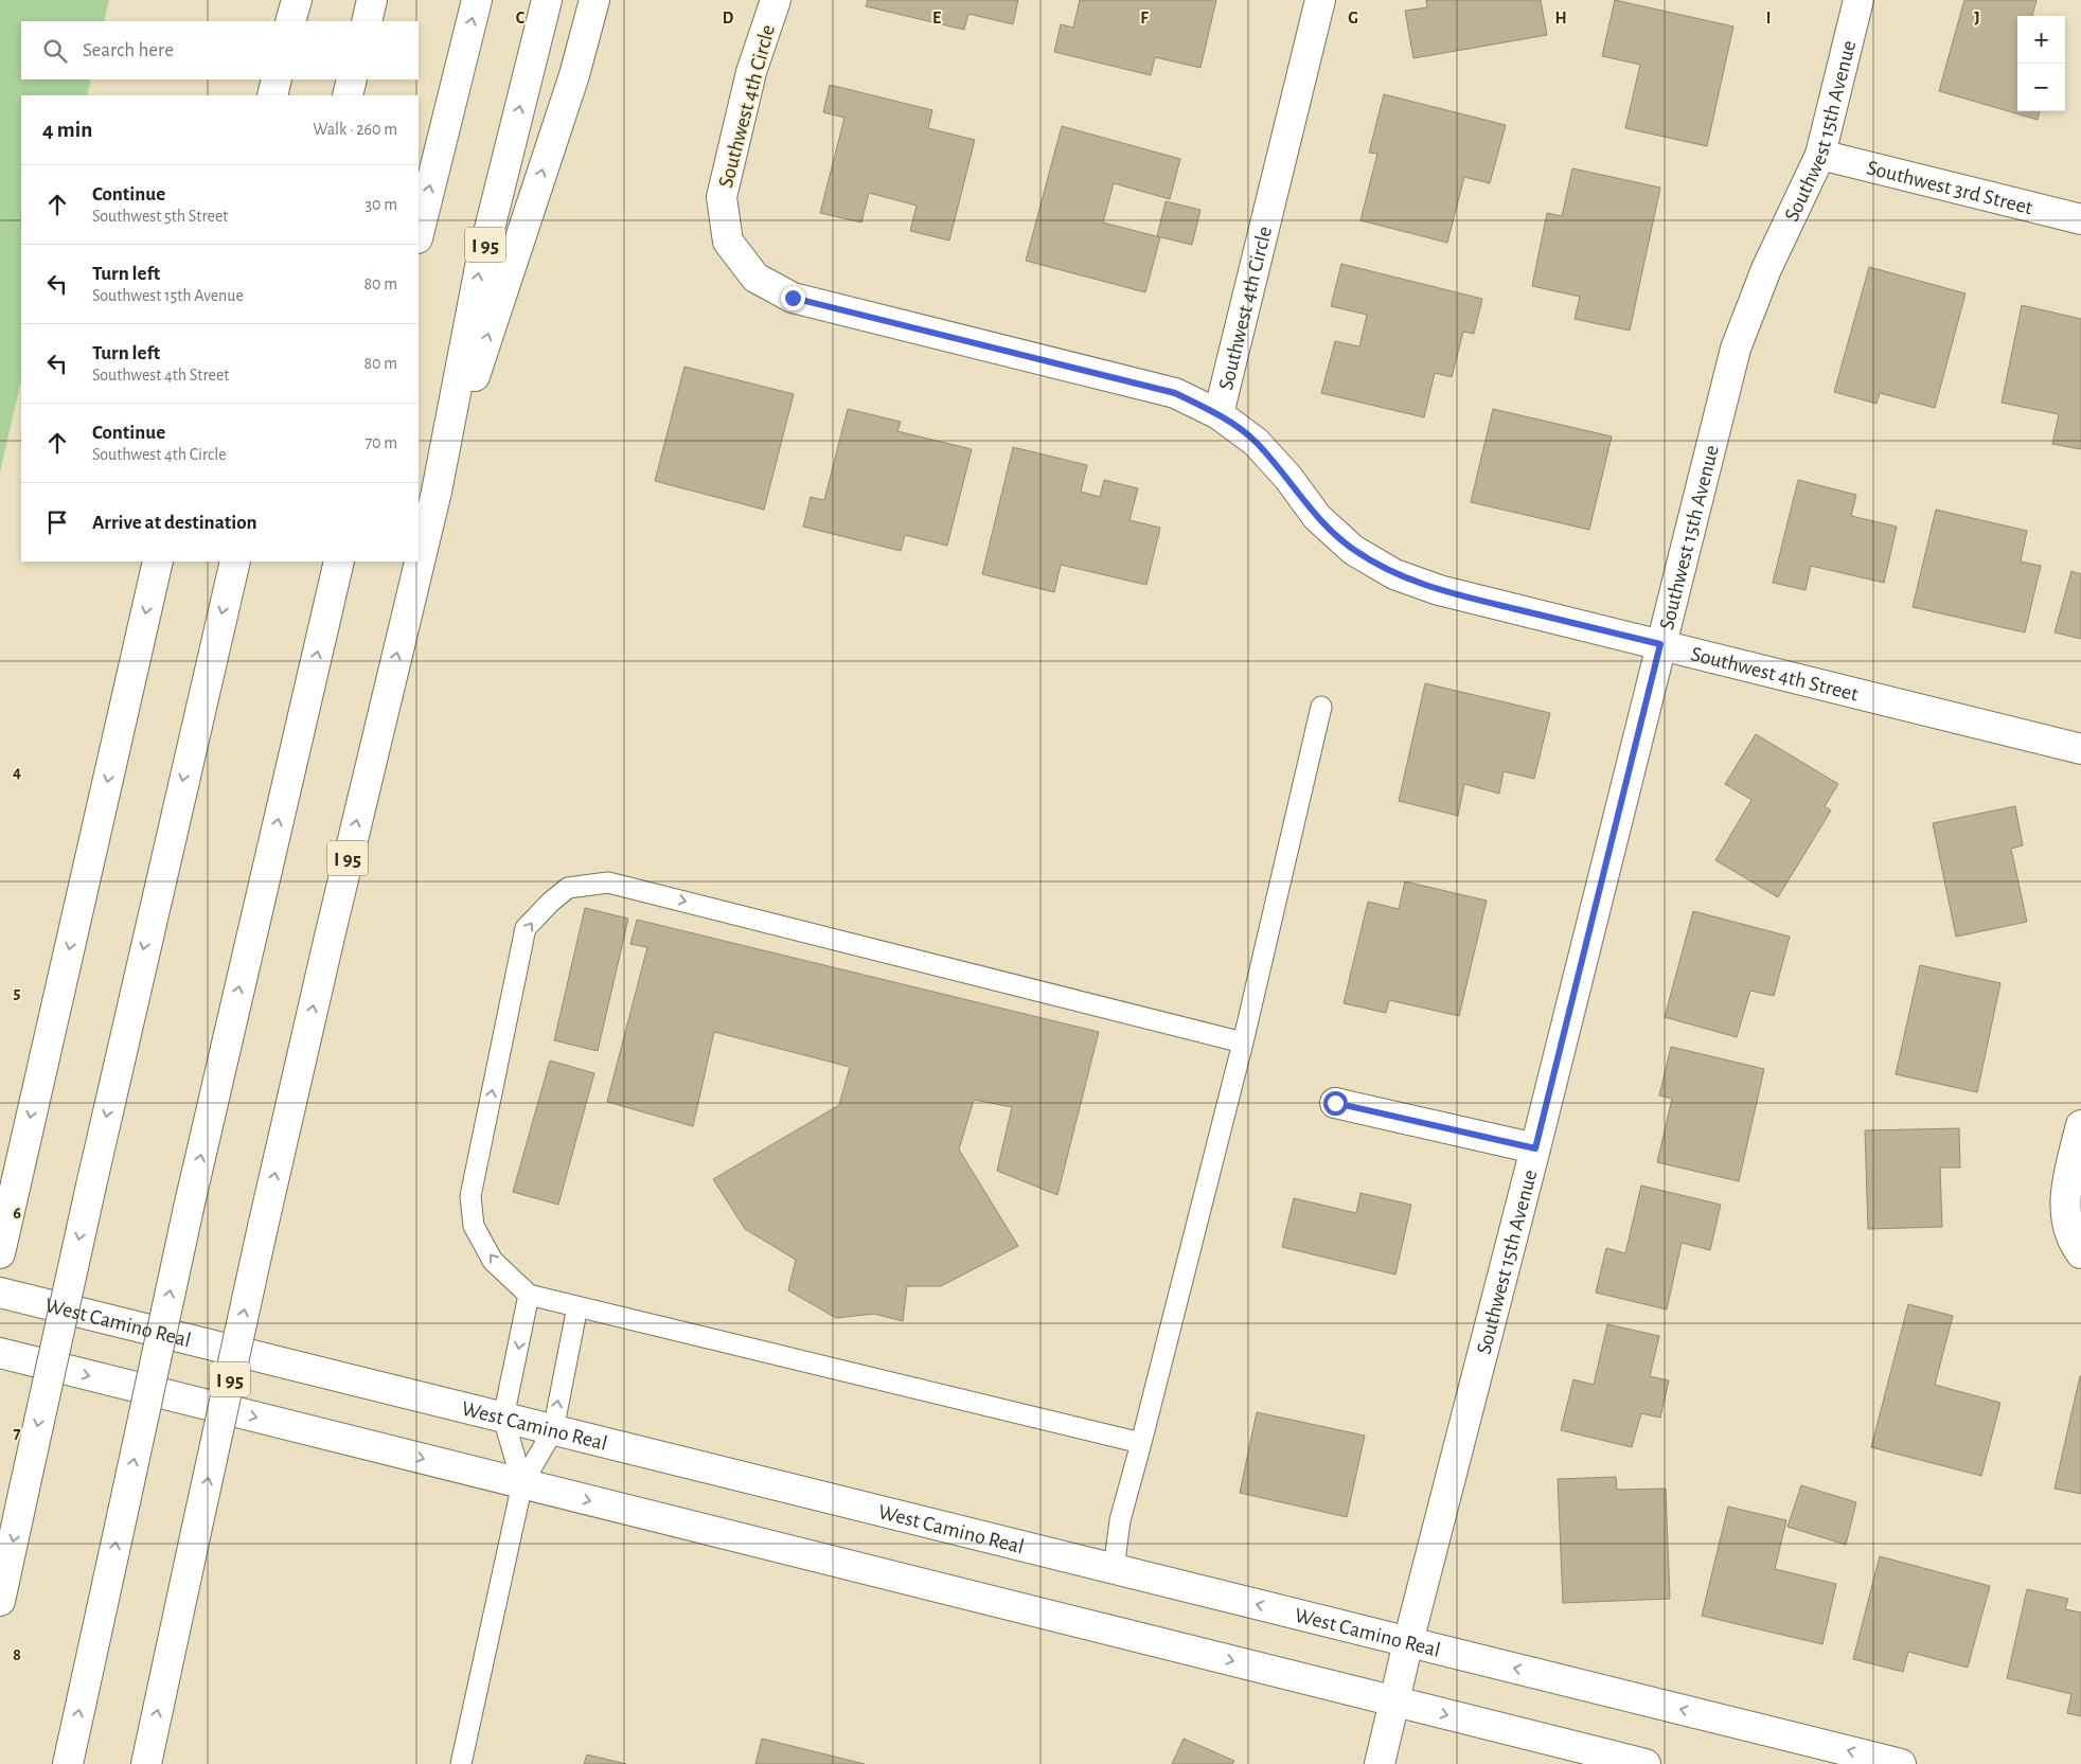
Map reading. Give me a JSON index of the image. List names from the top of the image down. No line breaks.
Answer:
{"streets":{"main road":["Southwest 4th Circle","Southwest 15th Avenue","Southwest 3rd Street","I 95","Southwest 4th Street","West Camino Real"]},"crossings":[["Southwest 4th Circle","Southwest 4th Street"],["Southwest 15th Avenue","Southwest 3rd Street"],["Southwest 15th Avenue","Southwest 4th Street"],["Southwest 15th Avenue","West Camino Real"]],"page":{"map_buttons":["+","−"],"search":"Search here","heading":["4 min","Walk · 260 m"],"list":[["Continue","Southwest 5th Street","30 m"],["Turn left","Southwest 15th Avenue","80 m"],["Turn left","Southwest 4th Street","80 m"],["Continue","Southwest 4th Circle","70 m"],"Arrive at destination"]},"grid":{"columns":["C","D","E","F","G","H","I","J"],"rows":["4","5","6","7","8"]}}
